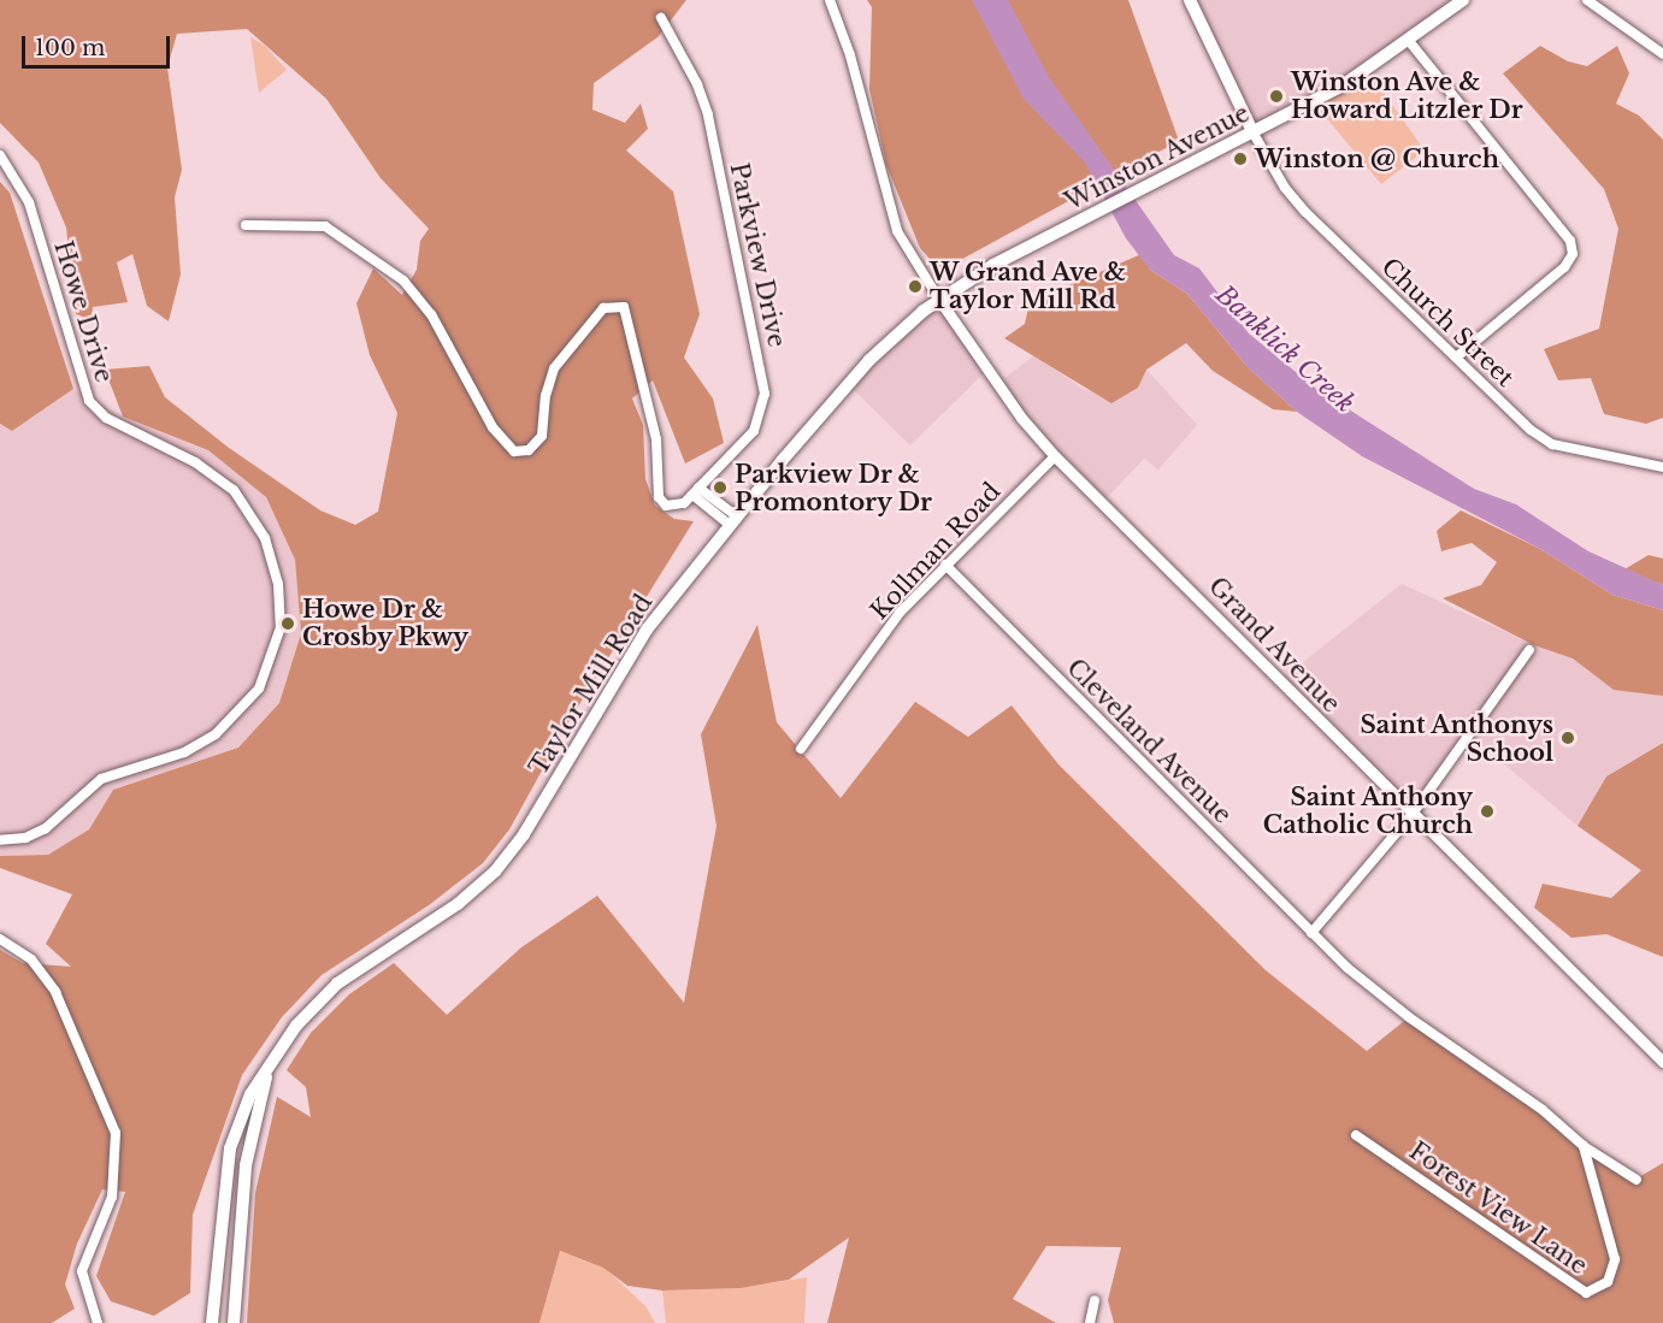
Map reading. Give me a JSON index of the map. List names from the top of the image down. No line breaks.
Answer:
{"streets":{"main road":["Winston Avenue","Taylor Mill Road"],"street":["Parkview Drive","Howe Drive","Church Street","Kollman Road","Grand Avenue","Cleveland Avenue","Forest View Lane"]},"crossings":[["Winston Avenue","Church Street"],["Winston Avenue","Grand Avenue"],["Winston Avenue","Taylor Mill Road"],["Kollman Road","Grand Avenue"],["Kollman Road","Cleveland Avenue"],["Grand Avenue","Taylor Mill Road"],["Cleveland Avenue","Forest View Lane"]],"water":["Banklick Creek"],"places":["Winston Ave & Howard Litzler Dr","Winston @ Church","W Grand Ave & Taylor Mill Rd","Parkview Dr & Promontory Dr","Howe Dr & Crosby Pkwy","Saint Anthonys School","Saint Anthony Catholic Church"],"scale_bar":"100 m"}
